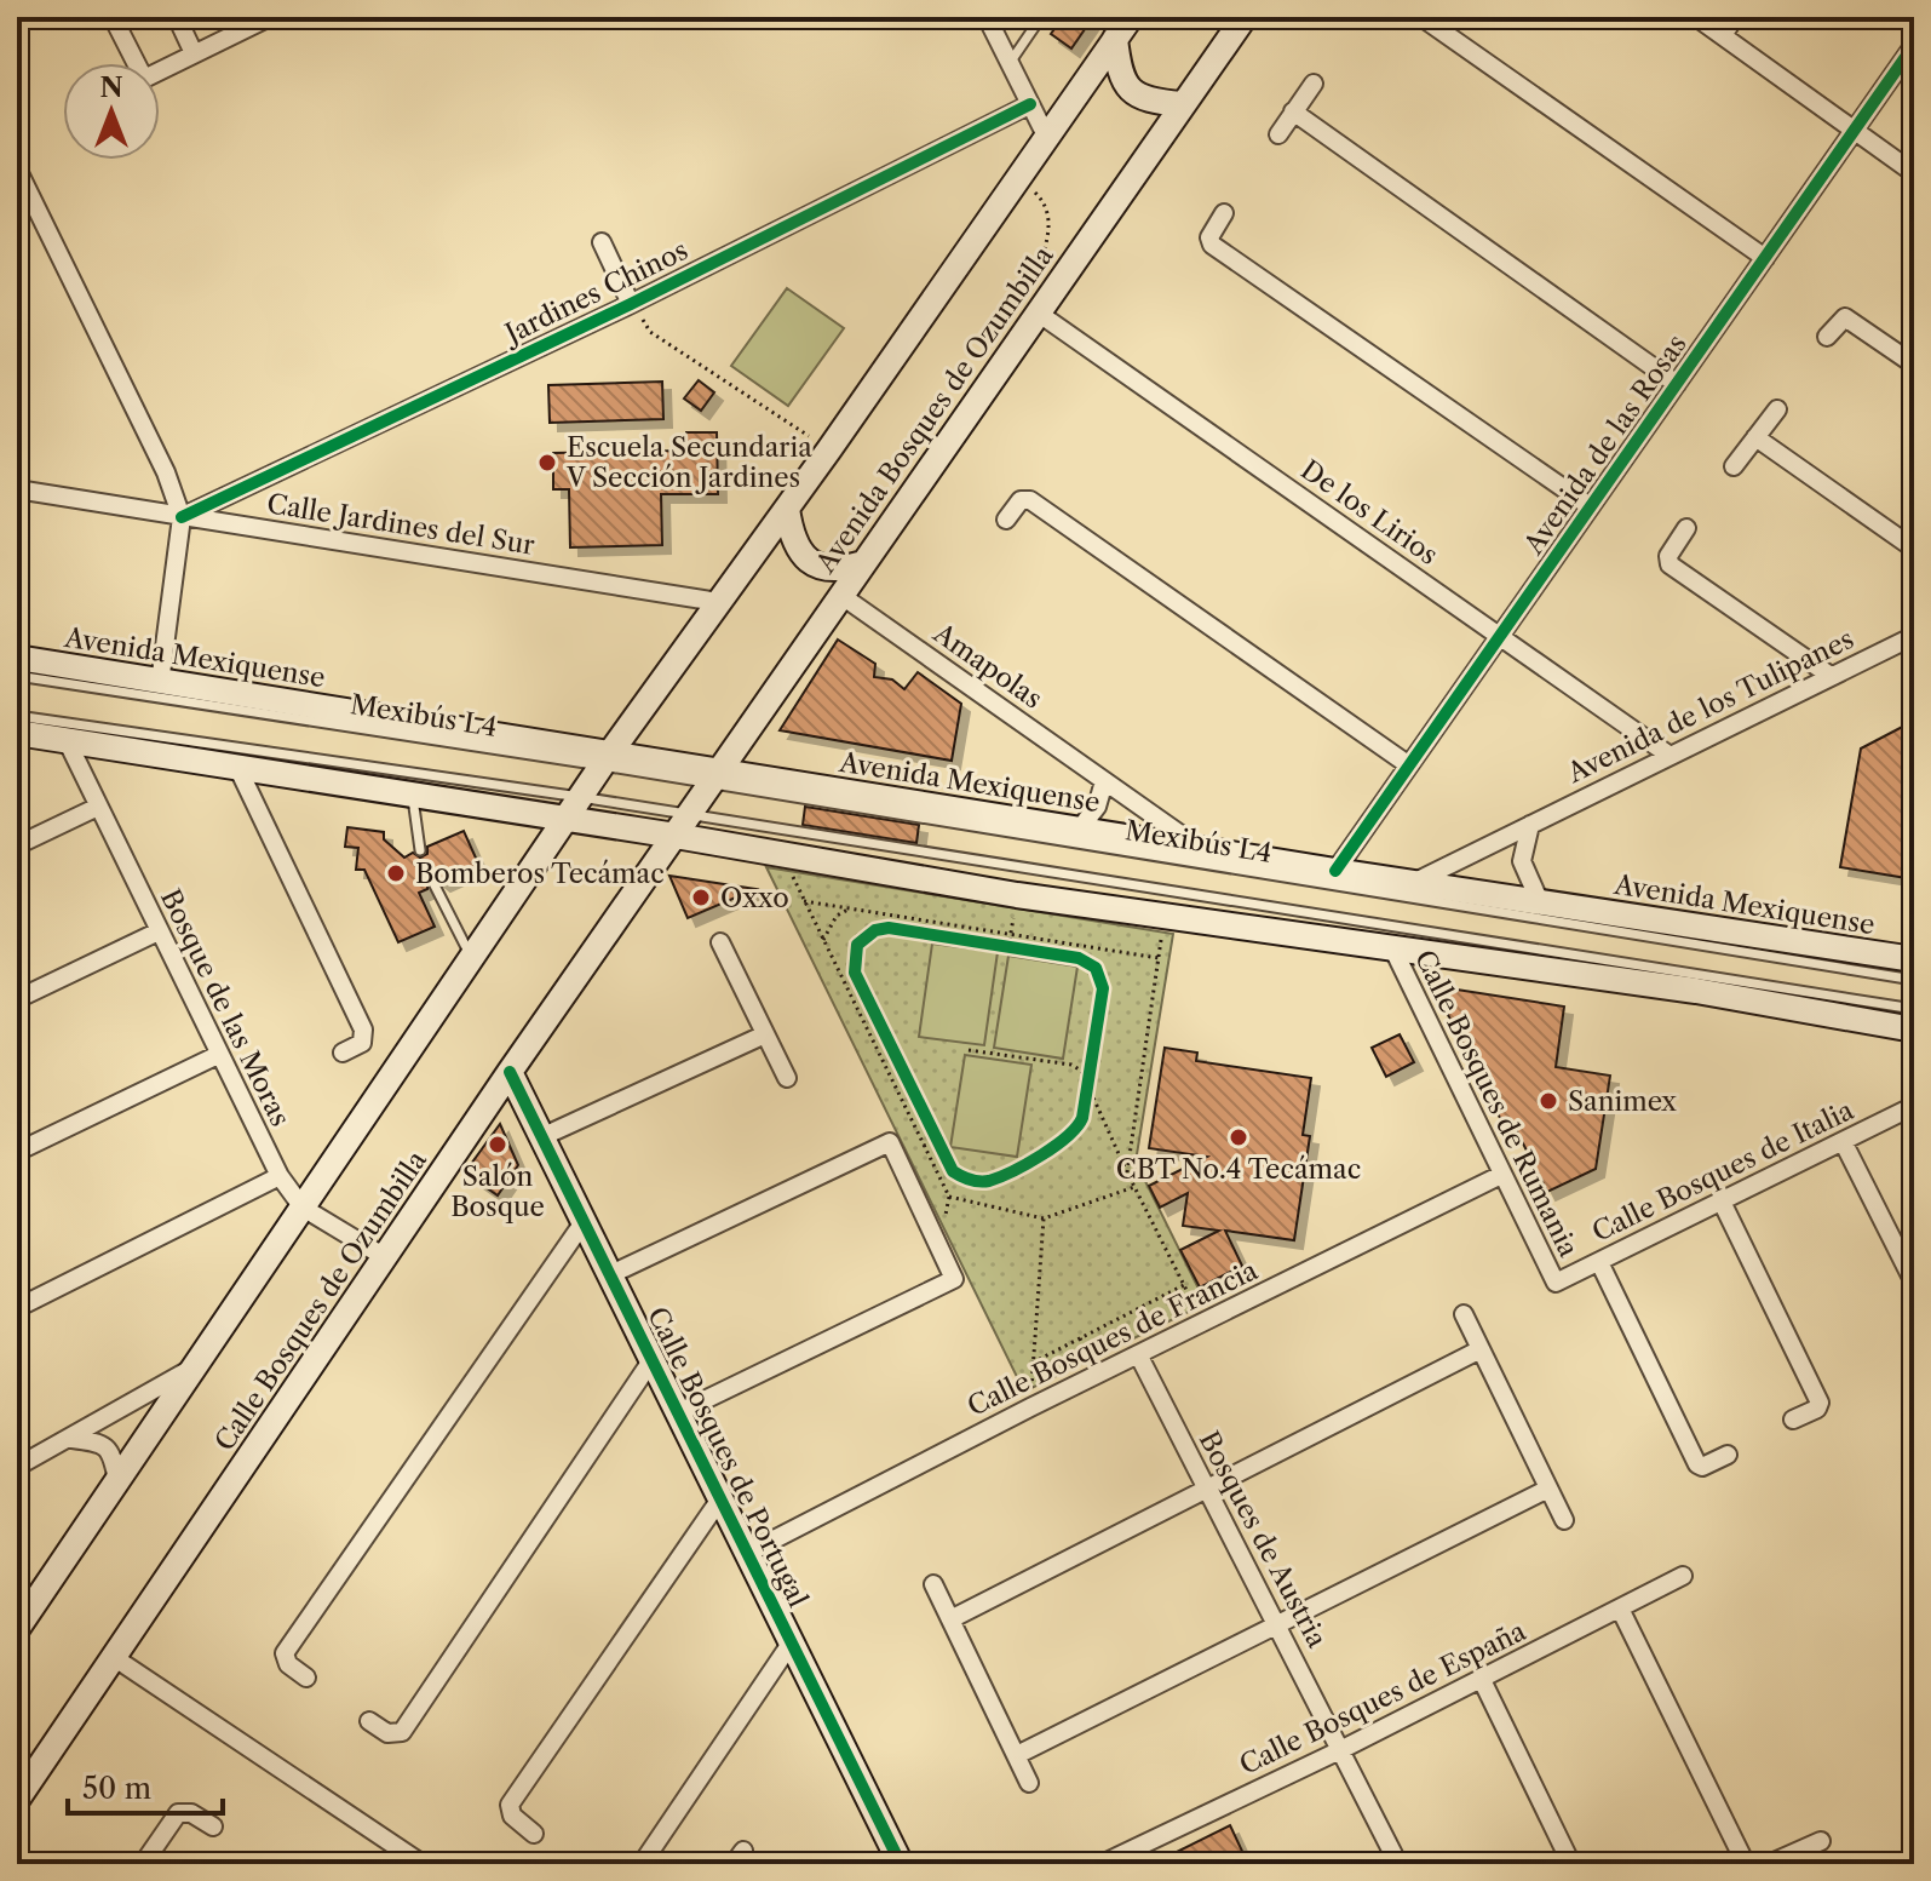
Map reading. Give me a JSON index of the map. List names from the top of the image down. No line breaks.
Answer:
{"streets":{"main road":["Avenida Bosques de Ozumbilla","Avenida Mexiquense","Calle Bosques de Ozumbilla","Calle Bosques de Portugal"],"street":["Jardines Chinos","Avenida de las Rosas","De los Lirios","Calle Jardines del Sur","Amapolas","Avenida de los Tulipanes","Bosque de las Moras","Calle Bosques de Rumania","Calle Bosques de Italia","Calle Bosques de Francia","Bosques de Austria","Calle Bosques de España"],"lane":["Mexibús L4"]},"crossings":[["Jardines Chinos","Calle Jardines del Sur"],["Avenida Bosques de Ozumbilla","De los Lirios"],["Avenida Bosques de Ozumbilla","Avenida Mexiquense"],["Avenida Bosques de Ozumbilla","Amapolas"],["Avenida Bosques de Ozumbilla","Mexibús L4"],["Avenida Bosques de Ozumbilla","Calle Bosques de Ozumbilla"],["Avenida de las Rosas","De los Lirios"],["Avenida de las Rosas","Avenida Mexiquense"],["De los Lirios","Avenida de los Tulipanes"],["Avenida Mexiquense","Amapolas"],["Avenida Mexiquense","Avenida de los Tulipanes"],["Avenida Mexiquense","Mexibús L4"],["Mexibús L4","Calle Bosques de Ozumbilla"],["Bosque de las Moras","Calle Bosques de Ozumbilla"],["Calle Bosques de Rumania","Calle Bosques de Italia"],["Calle Bosques de Rumania","Calle Bosques de Francia"],["Calle Bosques de Ozumbilla","Calle Bosques de Portugal"],["Calle Bosques de Francia","Calle Bosques de Portugal"],["Calle Bosques de Francia","Bosques de Austria"],["Bosques de Austria","Calle Bosques de España"]],"places":["Escuela Secundaria V Sección Jardines","Bomberos Tecámac","Oxxo","Sanimex","CBT No.4 Tecámac","Salón Bosque"],"scale_bar":"50 m","north":"top"}
